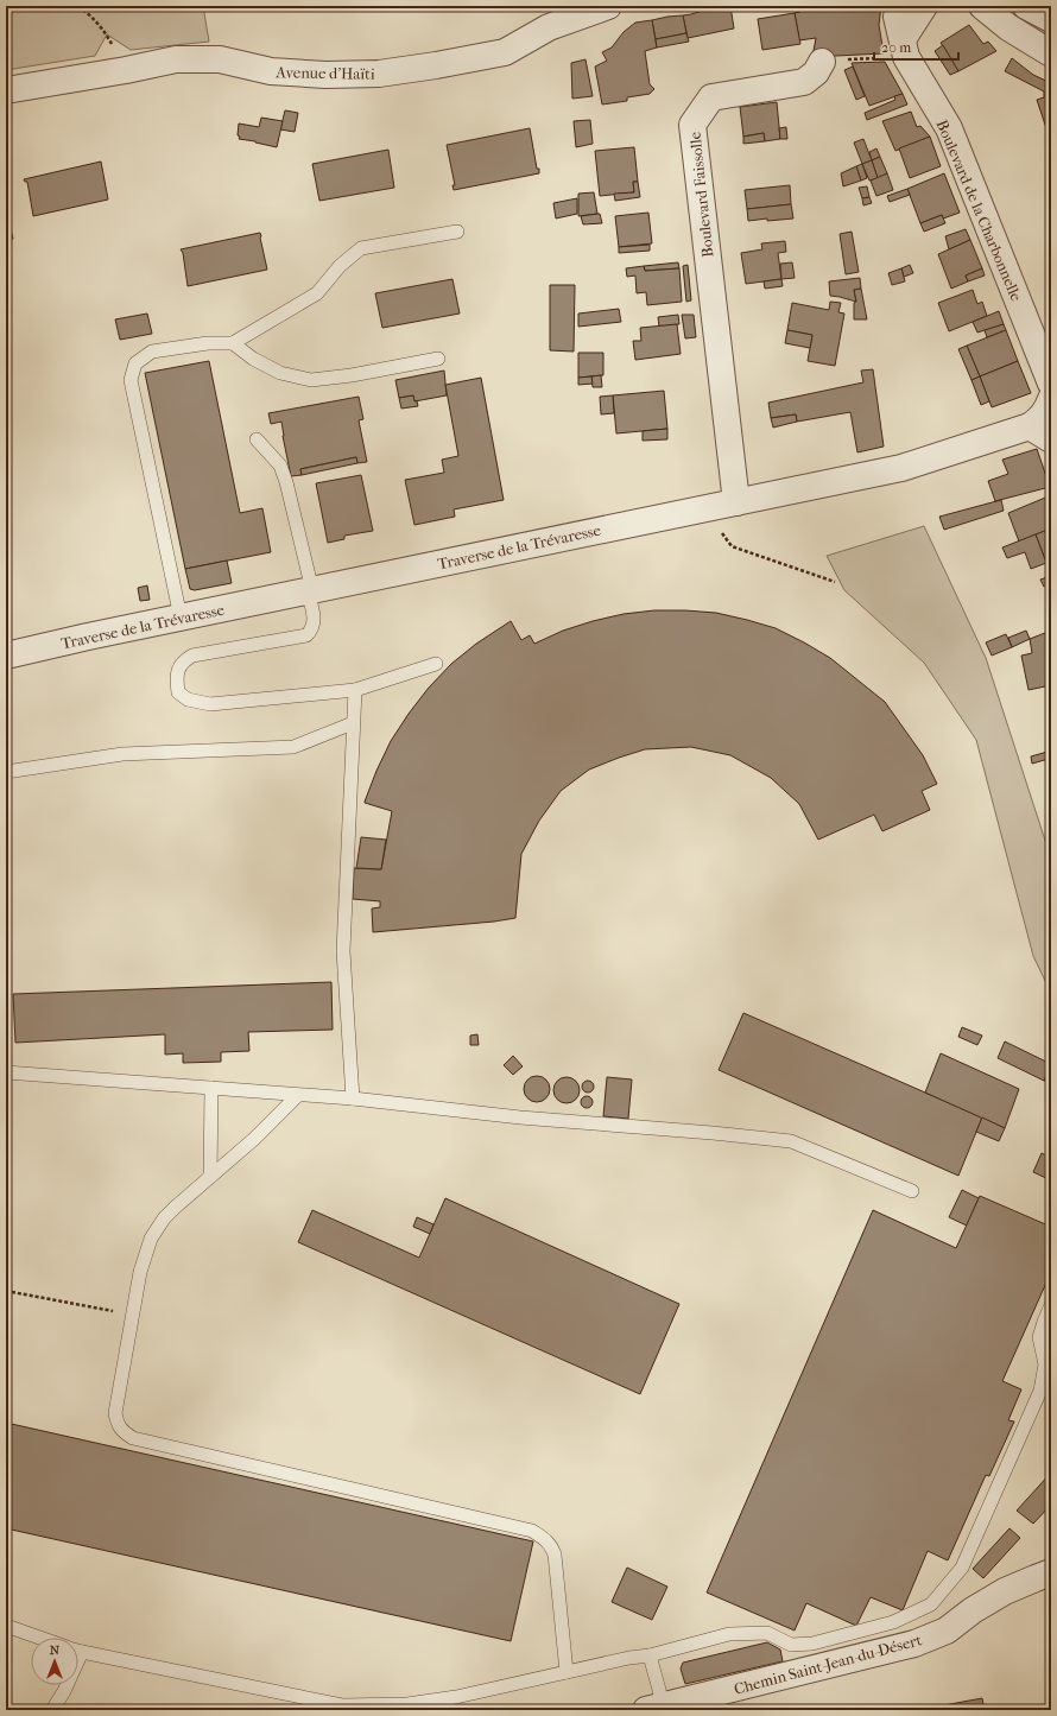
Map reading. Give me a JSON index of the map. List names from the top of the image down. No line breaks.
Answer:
{"streets":{"street":["Avenue d'Haïti","Boulevard Faissolle","Boulevard de la Charbonnelle","Traverse de la Trévaresse","Chemin Saint-Jean-du-Désert"]},"crossings":[["Boulevard Faissolle","Traverse de la Trévaresse"]],"scale_bar":"20 m","north":"top"}
